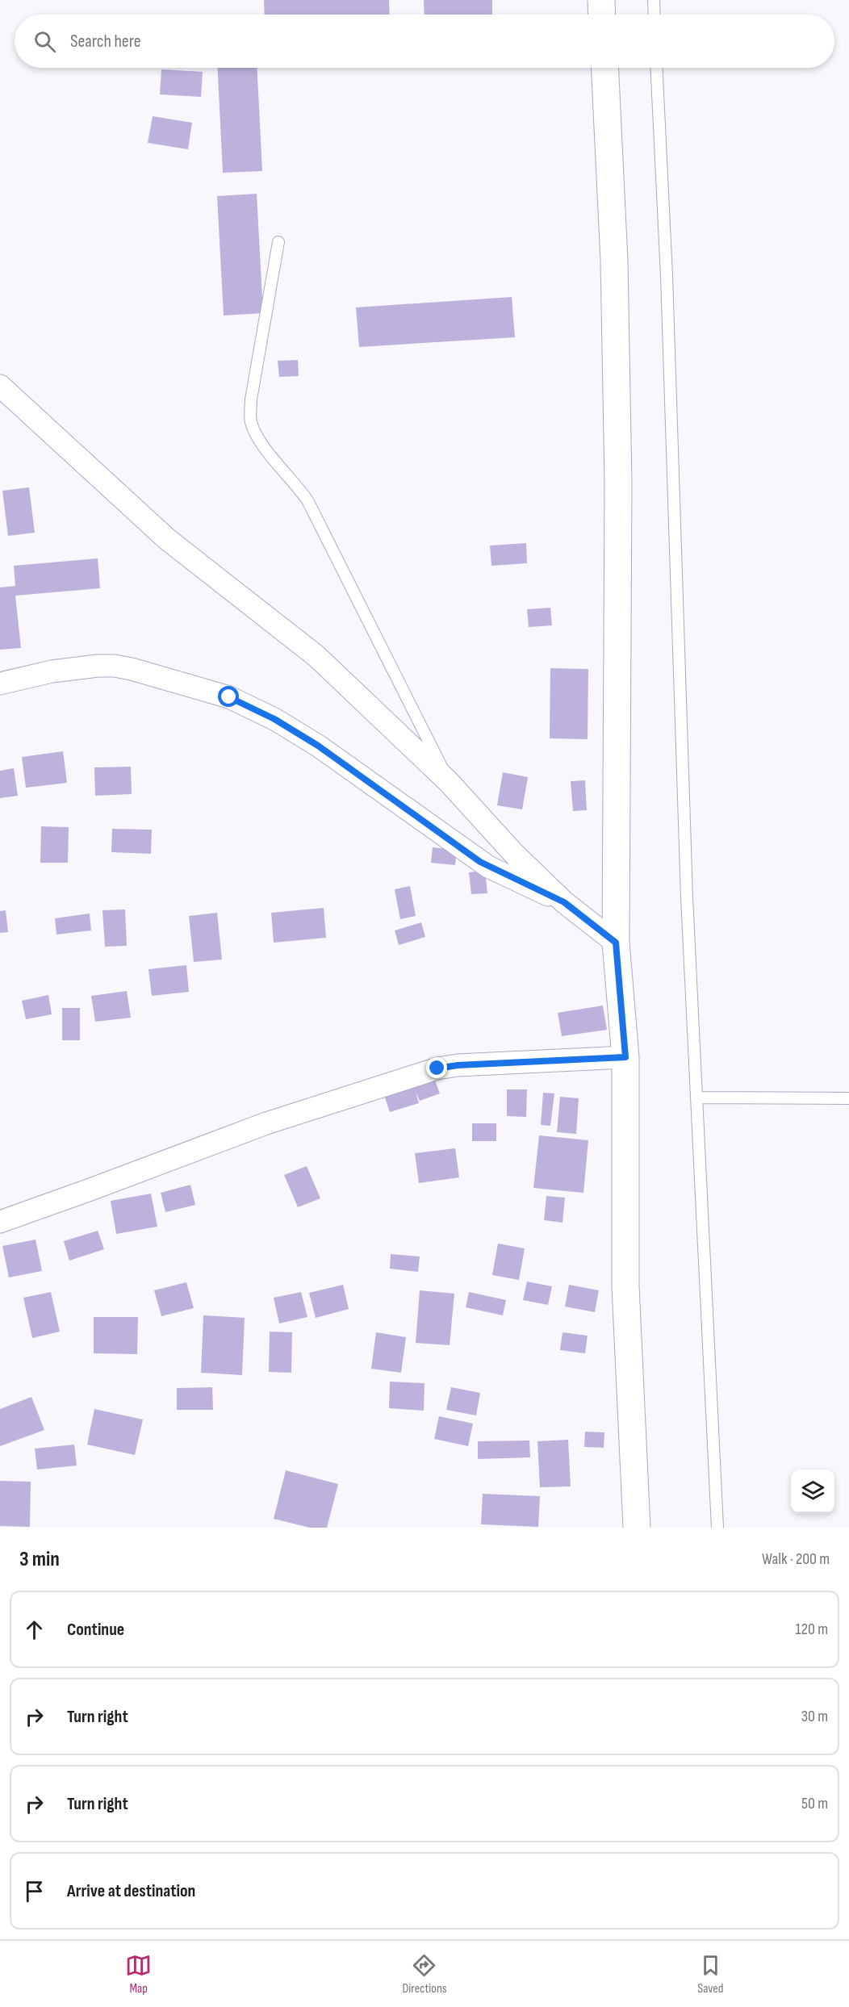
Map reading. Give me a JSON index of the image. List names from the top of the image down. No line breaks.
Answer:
{"page":{"search":"Search here","heading":["3 min","Walk · 200 m"],"list":[["Continue","120 m"],["Turn right","30 m"],["Turn right","50 m"],"Arrive at destination"],"nav":["Map","Directions","Saved"]}}
